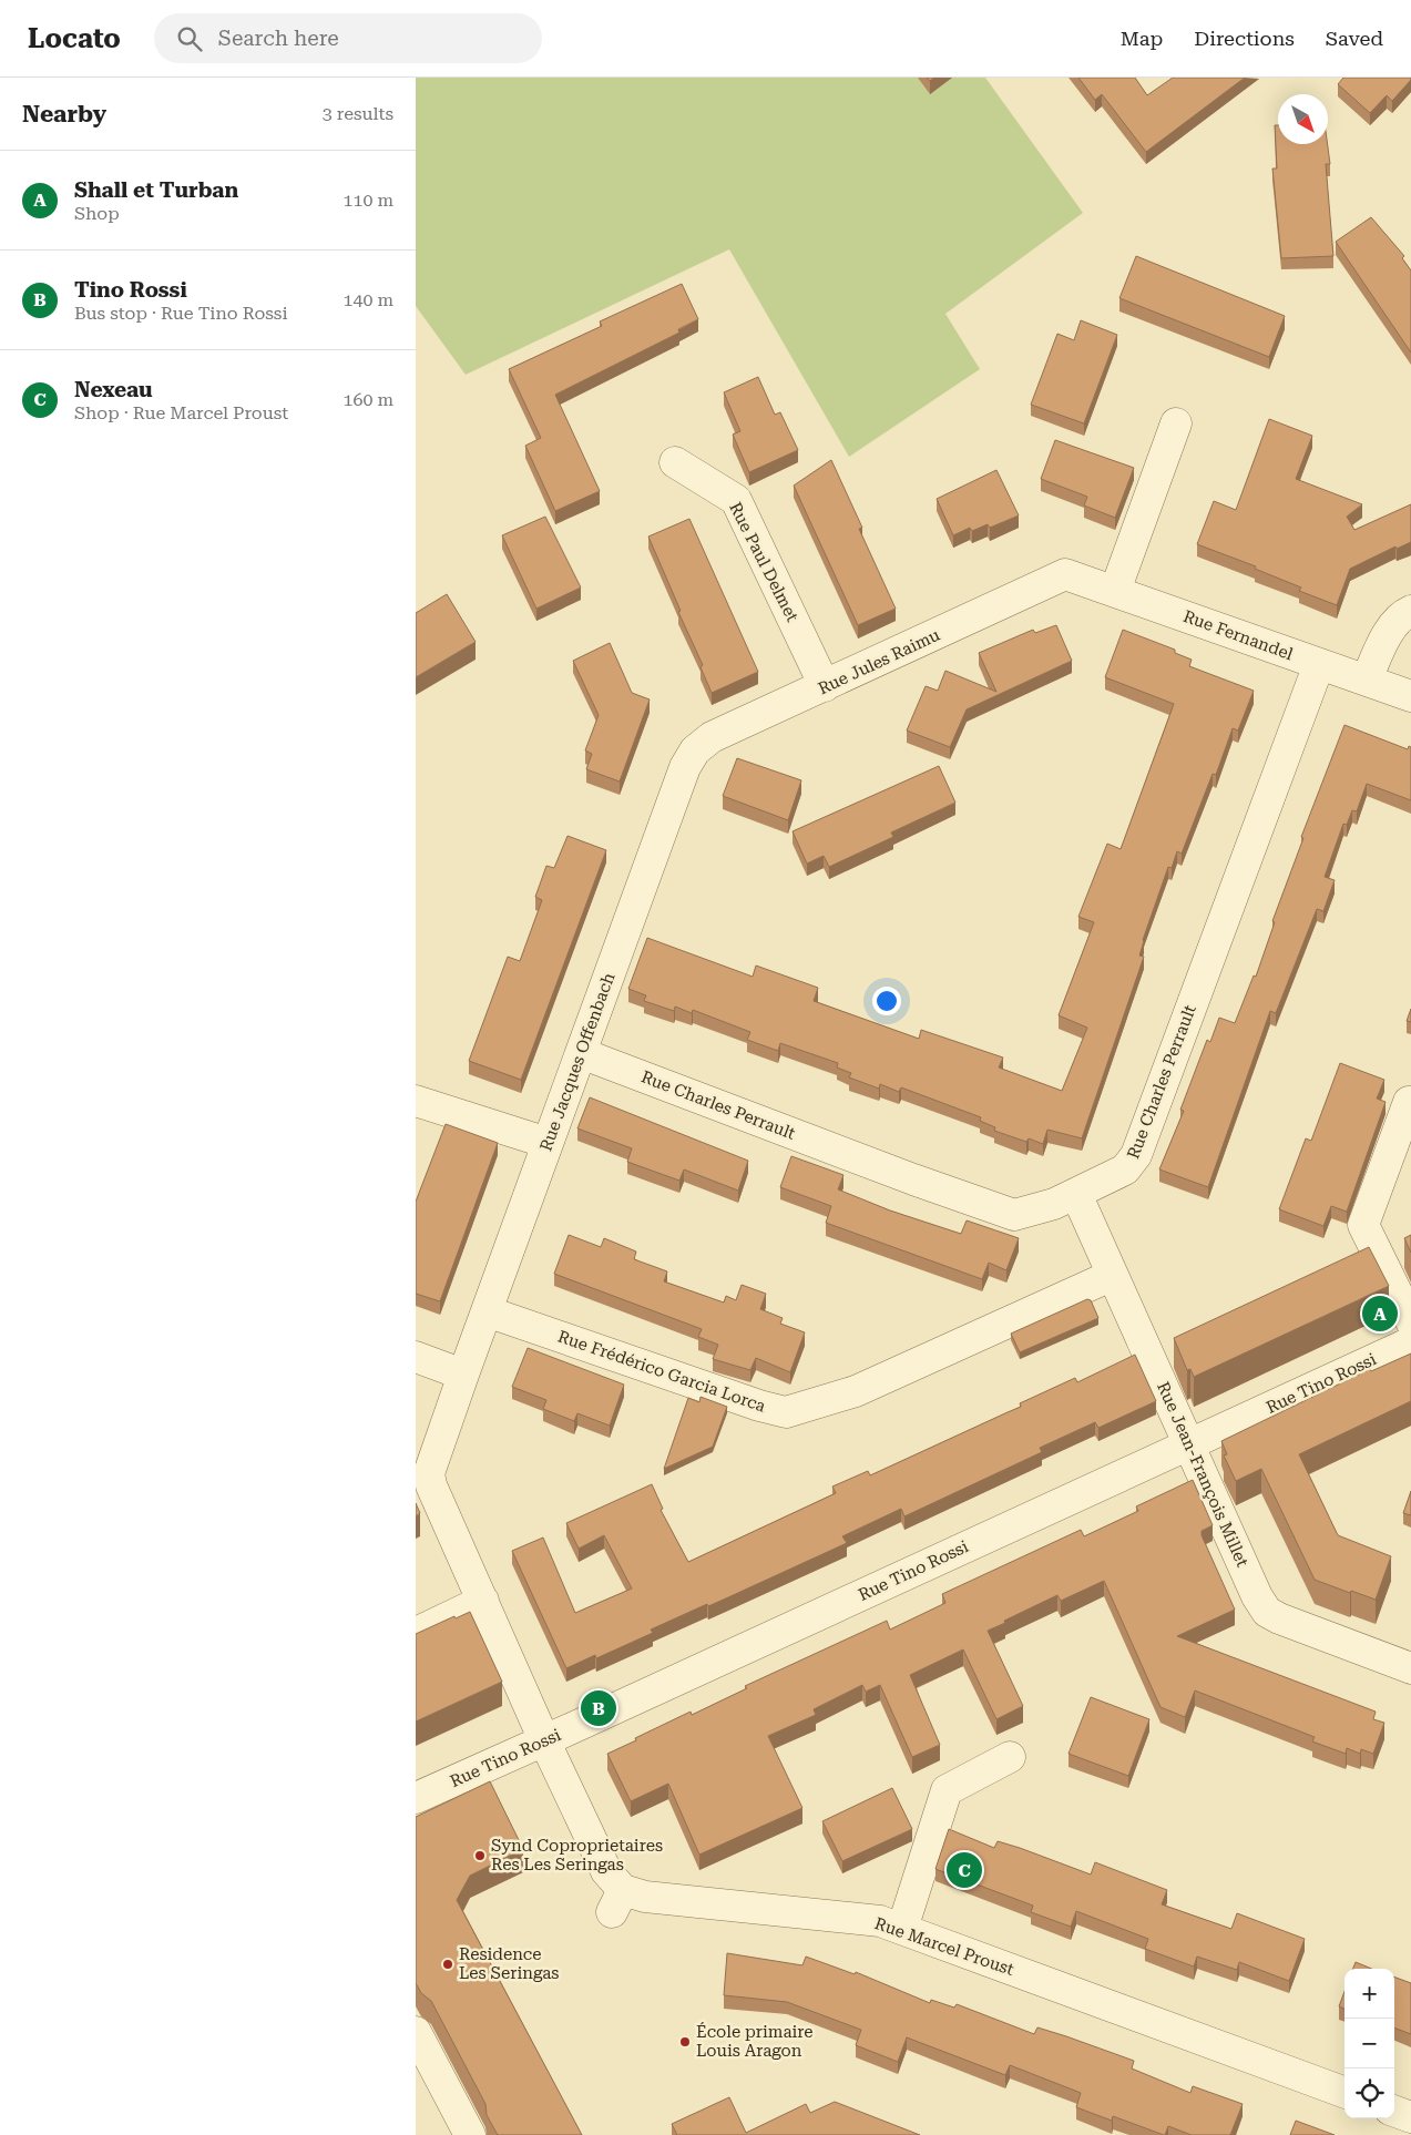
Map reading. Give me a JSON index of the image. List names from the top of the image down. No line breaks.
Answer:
{"streets":{"street":["Rue Paul Delmet","Rue Fernandel","Rue Jules Raimu","Rue Jacques Offenbach","Rue Charles Perrault","Rue Frédérico Garcia Lorca","Rue Tino Rossi","Rue Jean-François Millet","Rue Marcel Proust"]},"crossings":[["Rue Paul Delmet","Rue Jules Raimu"],["Rue Fernandel","Rue Jules Raimu"],["Rue Fernandel","Rue Charles Perrault"],["Rue Jules Raimu","Rue Jacques Offenbach"],["Rue Jacques Offenbach","Rue Charles Perrault"],["Rue Jacques Offenbach","Rue Frédérico Garcia Lorca"],["Rue Jacques Offenbach","Rue Tino Rossi"],["Rue Jacques Offenbach","Rue Marcel Proust"],["Rue Charles Perrault","Rue Jean-François Millet"],["Rue Frédérico Garcia Lorca","Rue Jean-François Millet"],["Rue Tino Rossi","Rue Jean-François Millet"],["Rue Tino Rossi","Rue Marcel Proust"]],"places":["Synd Coproprietaires Res Les Seringas","Residence Les Seringas","École primaire Louis Aragon"],"north":"bottom right","page":{"header":"Locato","search":"Search here","nav":["Map","Directions","Saved"],"heading":["Nearby","3 results"],"list":[{"mark":"A","name":"Shall et Turban","note":"Shop","value":"110 m"},{"mark":"B","name":"Tino Rossi","note":"Bus stop · Rue Tino Rossi","value":"140 m"},{"mark":"C","name":"Nexeau","note":"Shop · Rue Marcel Proust","value":"160 m"}],"pins":["A","B","C"],"map_buttons":["+","−"]}}
